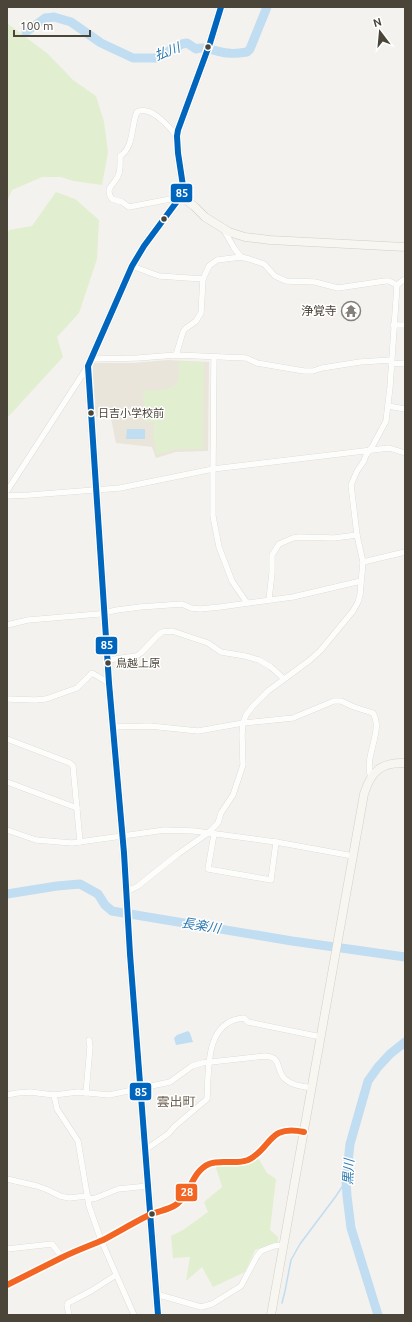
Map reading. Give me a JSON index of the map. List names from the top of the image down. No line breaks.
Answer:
{"districts":["雲出町"],"water":["払川","長楽川","黒川"],"places":{"temple":["浄覚寺"],"other":["日吉小学校前","鳥越上原"]},"lines":["transit line 85","transit line 28"],"scale_bar":"100 m","north":"top"}
